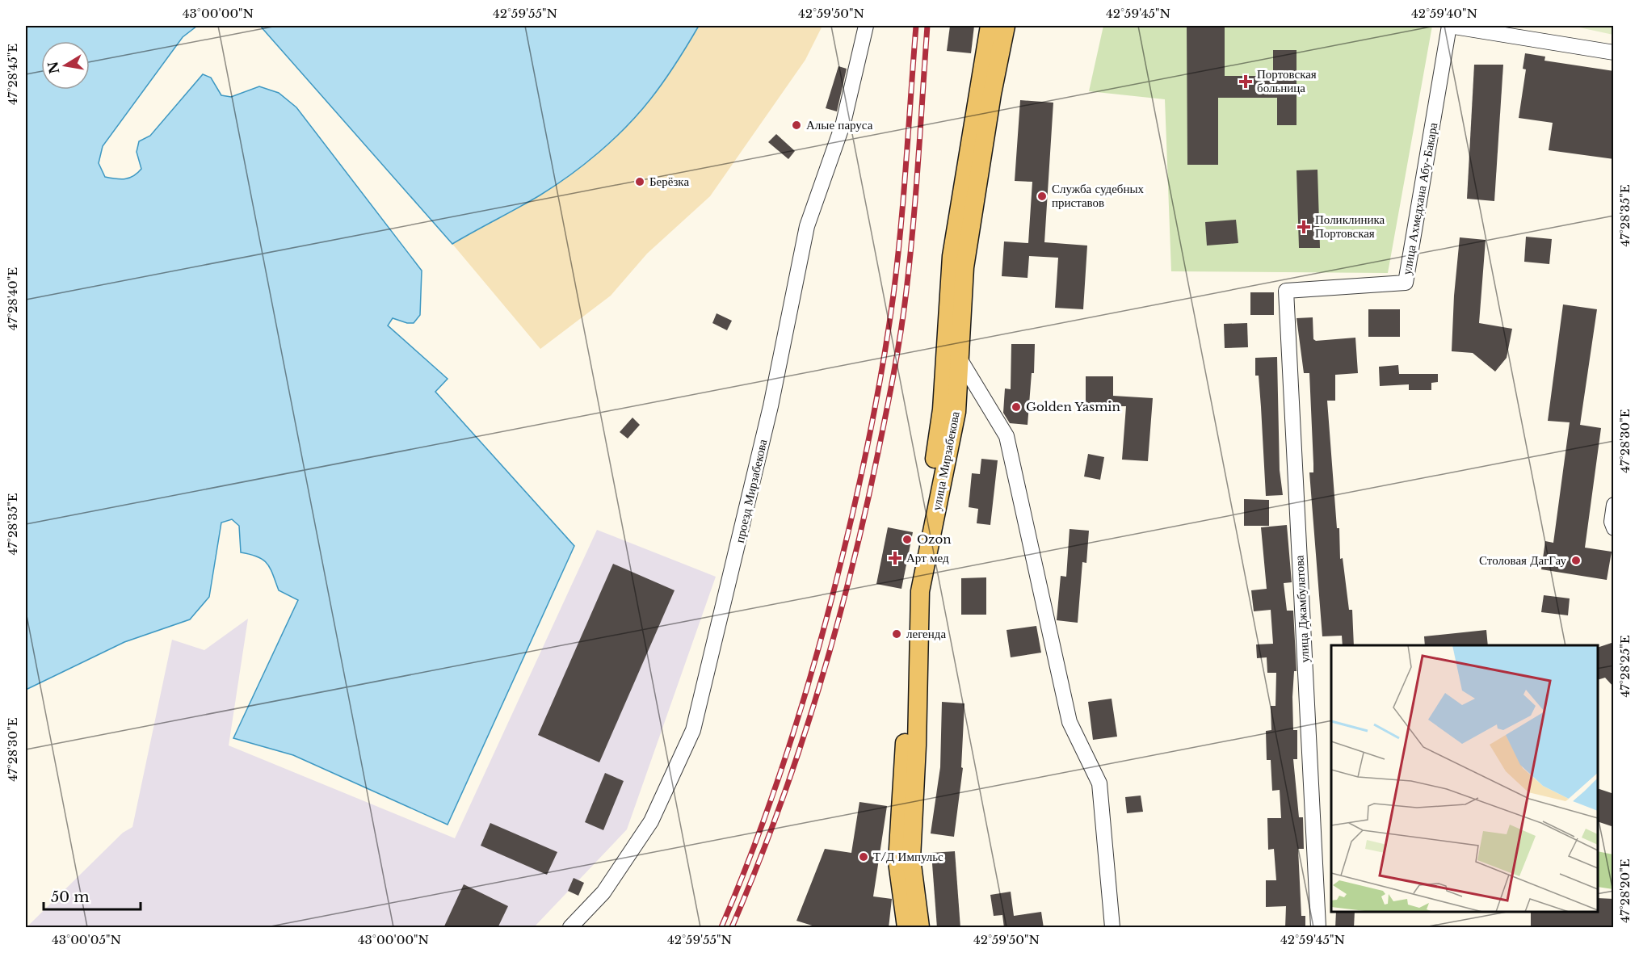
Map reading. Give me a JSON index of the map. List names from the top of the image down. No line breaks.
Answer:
{"streets":{"main road":["улица Мирзабекова"],"street":["улица Ахмедхана Абу-Бакара","проезд Мирзабекова","улица Джамбулатова"]},"crossings":[["улица Ахмедхана Абу-Бакара","улица Джамбулатова"]],"places":{"health":["Портовская больница","Поликлиника Портовская","Арт мед"],"other":["Алые паруса","Берёзка","Служба судебных приставов","Golden Yasmin","Ozon","Столовая ДагГау","легенда","Т/Д Импульс"]},"scale_bar":"50 m","north":"left","coordinates":["43°00'00\"N","42°59'55\"N","42°59'50\"N","42°59'45\"N","42°59'40\"N","47°28'45\"E","47°28'35\"E","47°28'40\"E","47°28'30\"E","47°28'25\"E","47°28'20\"E","43°00'05\"N"]}
